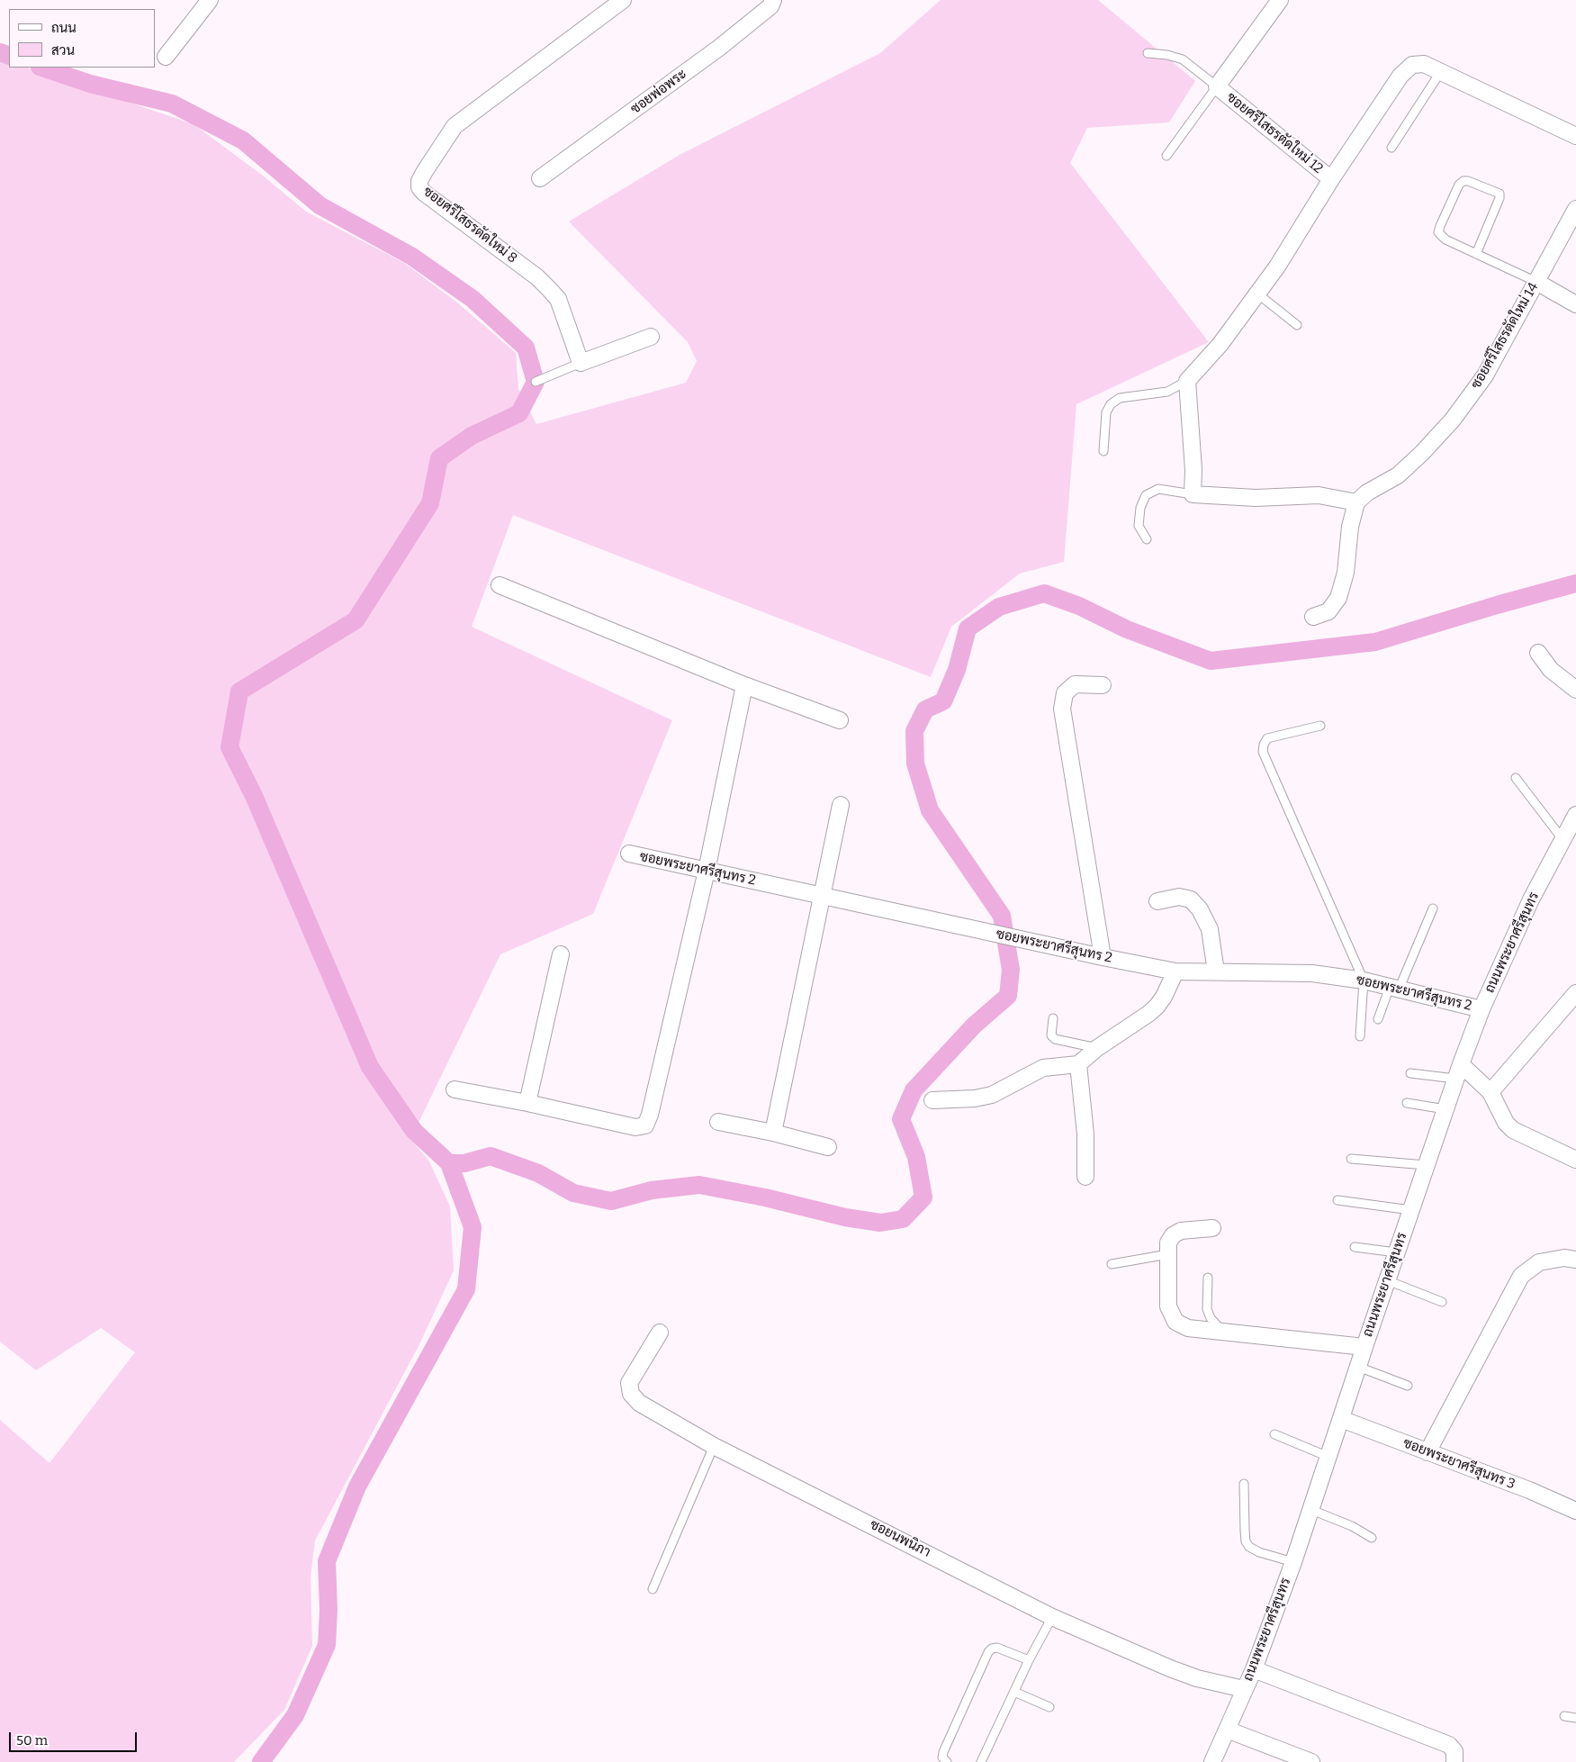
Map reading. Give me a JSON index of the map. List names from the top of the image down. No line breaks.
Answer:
{"streets":{"street":["ซอยพ่อพระ","ซอยศรีโสธรตัดใหม่ 12","ซอยศรีโสธรตัดใหม่ 8","ซอยศรีโสธรตัดใหม่ 14","ซอยพระยาศรีสุนทร 2","ถนนพระยาศรีสุนทร","ซอยพระยาศรีสุนทร 3","ซอยนพนิภา"]},"crossings":[["ซอยพระยาศรีสุนทร 2","ถนนพระยาศรีสุนทร"],["ถนนพระยาศรีสุนทร","ซอยพระยาศรีสุนทร 3"],["ถนนพระยาศรีสุนทร","ซอยนพนิภา"]],"legend":["ถนน","สวน"],"scale_bar":"50 m"}
